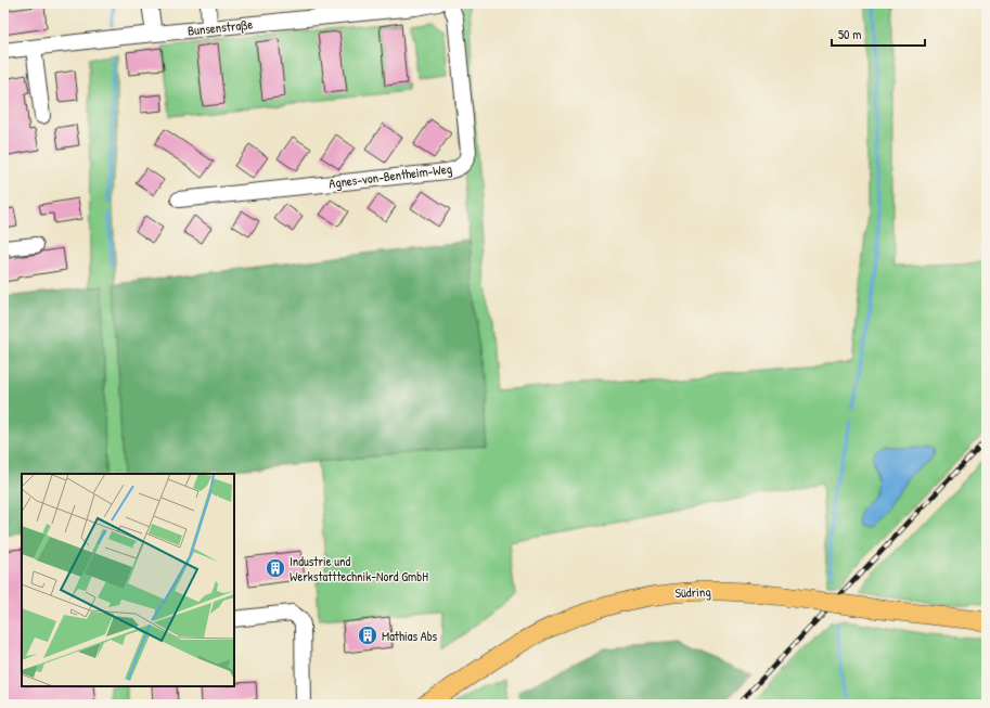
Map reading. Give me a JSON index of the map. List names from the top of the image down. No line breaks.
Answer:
{"streets":{"main road":["Südring"],"street":["Bunsenstraße","Agnes-von-Bentheim-Weg"]},"places":{"building":["Industrie und Werkstatttechnik-Nord GmbH","Mathias Abs"]},"scale_bar":"50 m"}
